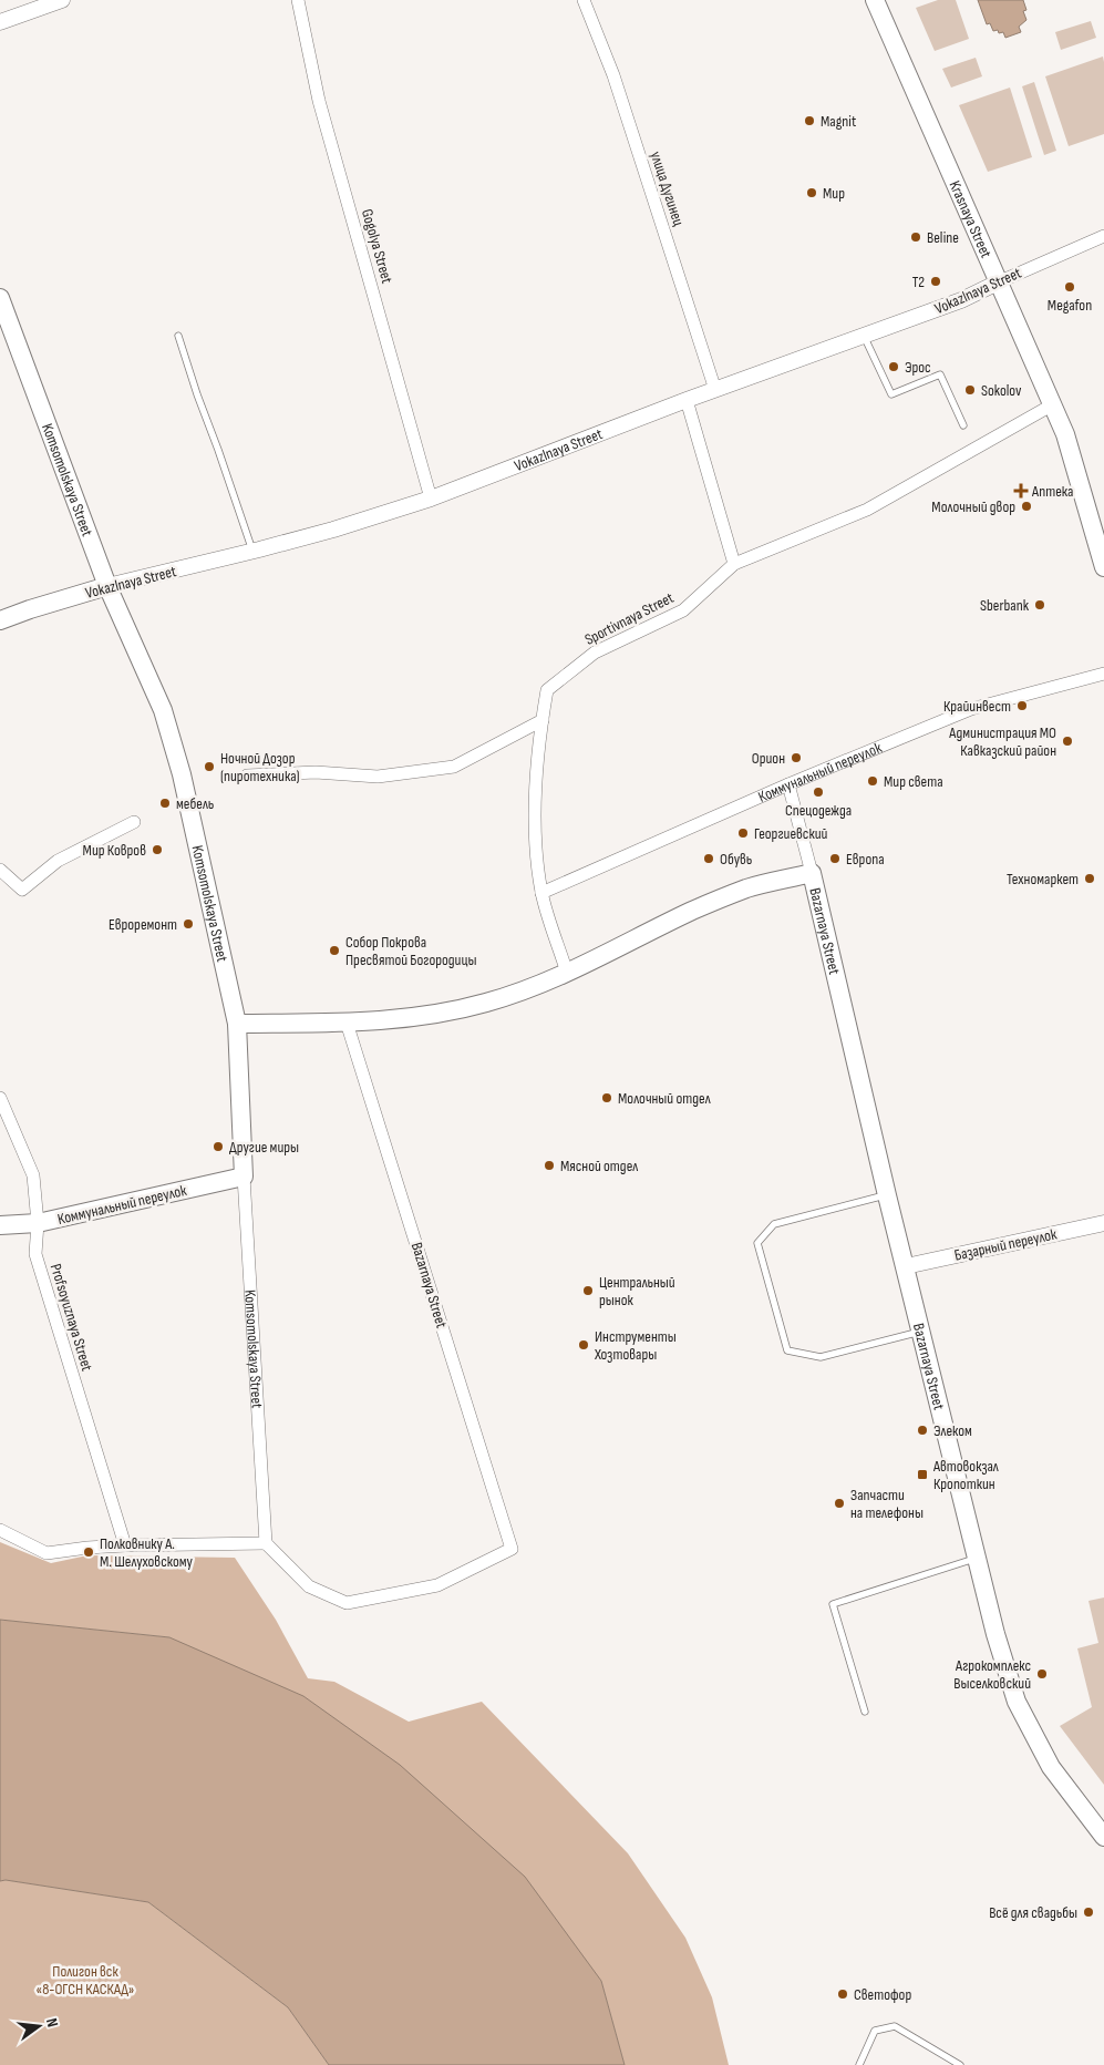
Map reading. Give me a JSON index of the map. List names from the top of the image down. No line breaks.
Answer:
{"streets":{"main road":["Krasnaya Street","Vokazlnaya Street","Komsomolskaya Street","Коммунальный переулок","Bazarnaya Street"],"street":["улица Дугинец","Gogolya Street","Sportivnaya Street","Базарный переулок","Profsoyuznaya Street"]},"crossings":[["улица Дугинец","Vokazlnaya Street"],["Krasnaya Street","Vokazlnaya Street"],["Krasnaya Street","Sportivnaya Street"],["Gogolya Street","Vokazlnaya Street"],["Vokazlnaya Street","Komsomolskaya Street"],["Komsomolskaya Street","Коммунальный переулок"],["Komsomolskaya Street","Bazarnaya Street"],["Sportivnaya Street","Коммунальный переулок"],["Sportivnaya Street","Bazarnaya Street"],["Коммунальный переулок","Bazarnaya Street"],["Коммунальный переулок","Profsoyuznaya Street"],["Bazarnaya Street","Базарный переулок"]],"parks":["Полигон вск «8-ОГСН КАСКАД»"],"places":{"other":["Magnit","Мир","Beline","T2","Megafon","Эрос","Sokolov","Молочный двор","Sberbank","Крайинвест","Администрация МО Кавказский район","Орион","Ночной Дозор (пиротехника)","Мир света","Спецодежда","мебель","Георгиевский","Мир Ковров","Обувь","Европа","Техномаркет","Евроремонт","Собор Покрова Пресвятой Богородицы","Молочный отдел","Другие миры","Мясной отдел","Центральный рынок","Инструменты Хозтовары","Элеком","Запчасти на телефоны","Полковнику А. М. Шелуховскому","Агрокомплекс Выселковский","Всё для свадьбы","Светофор"],"health":["Аптека"],"transit":["Автовокзал Кропоткин"]},"north":"right"}
